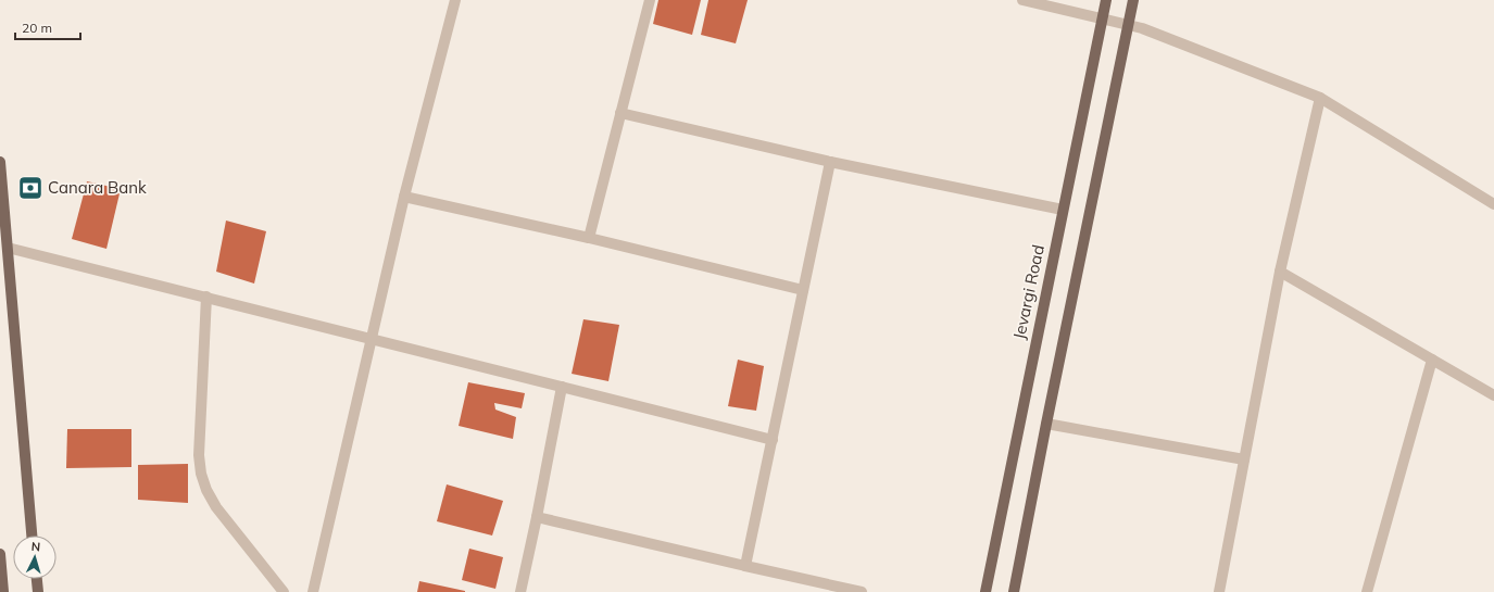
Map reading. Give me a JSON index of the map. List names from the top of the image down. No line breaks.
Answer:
{"streets":{"main road":["Jevargi Road"]},"places":{"bank":["Canara Bank"]},"scale_bar":"20 m","north":"top"}
